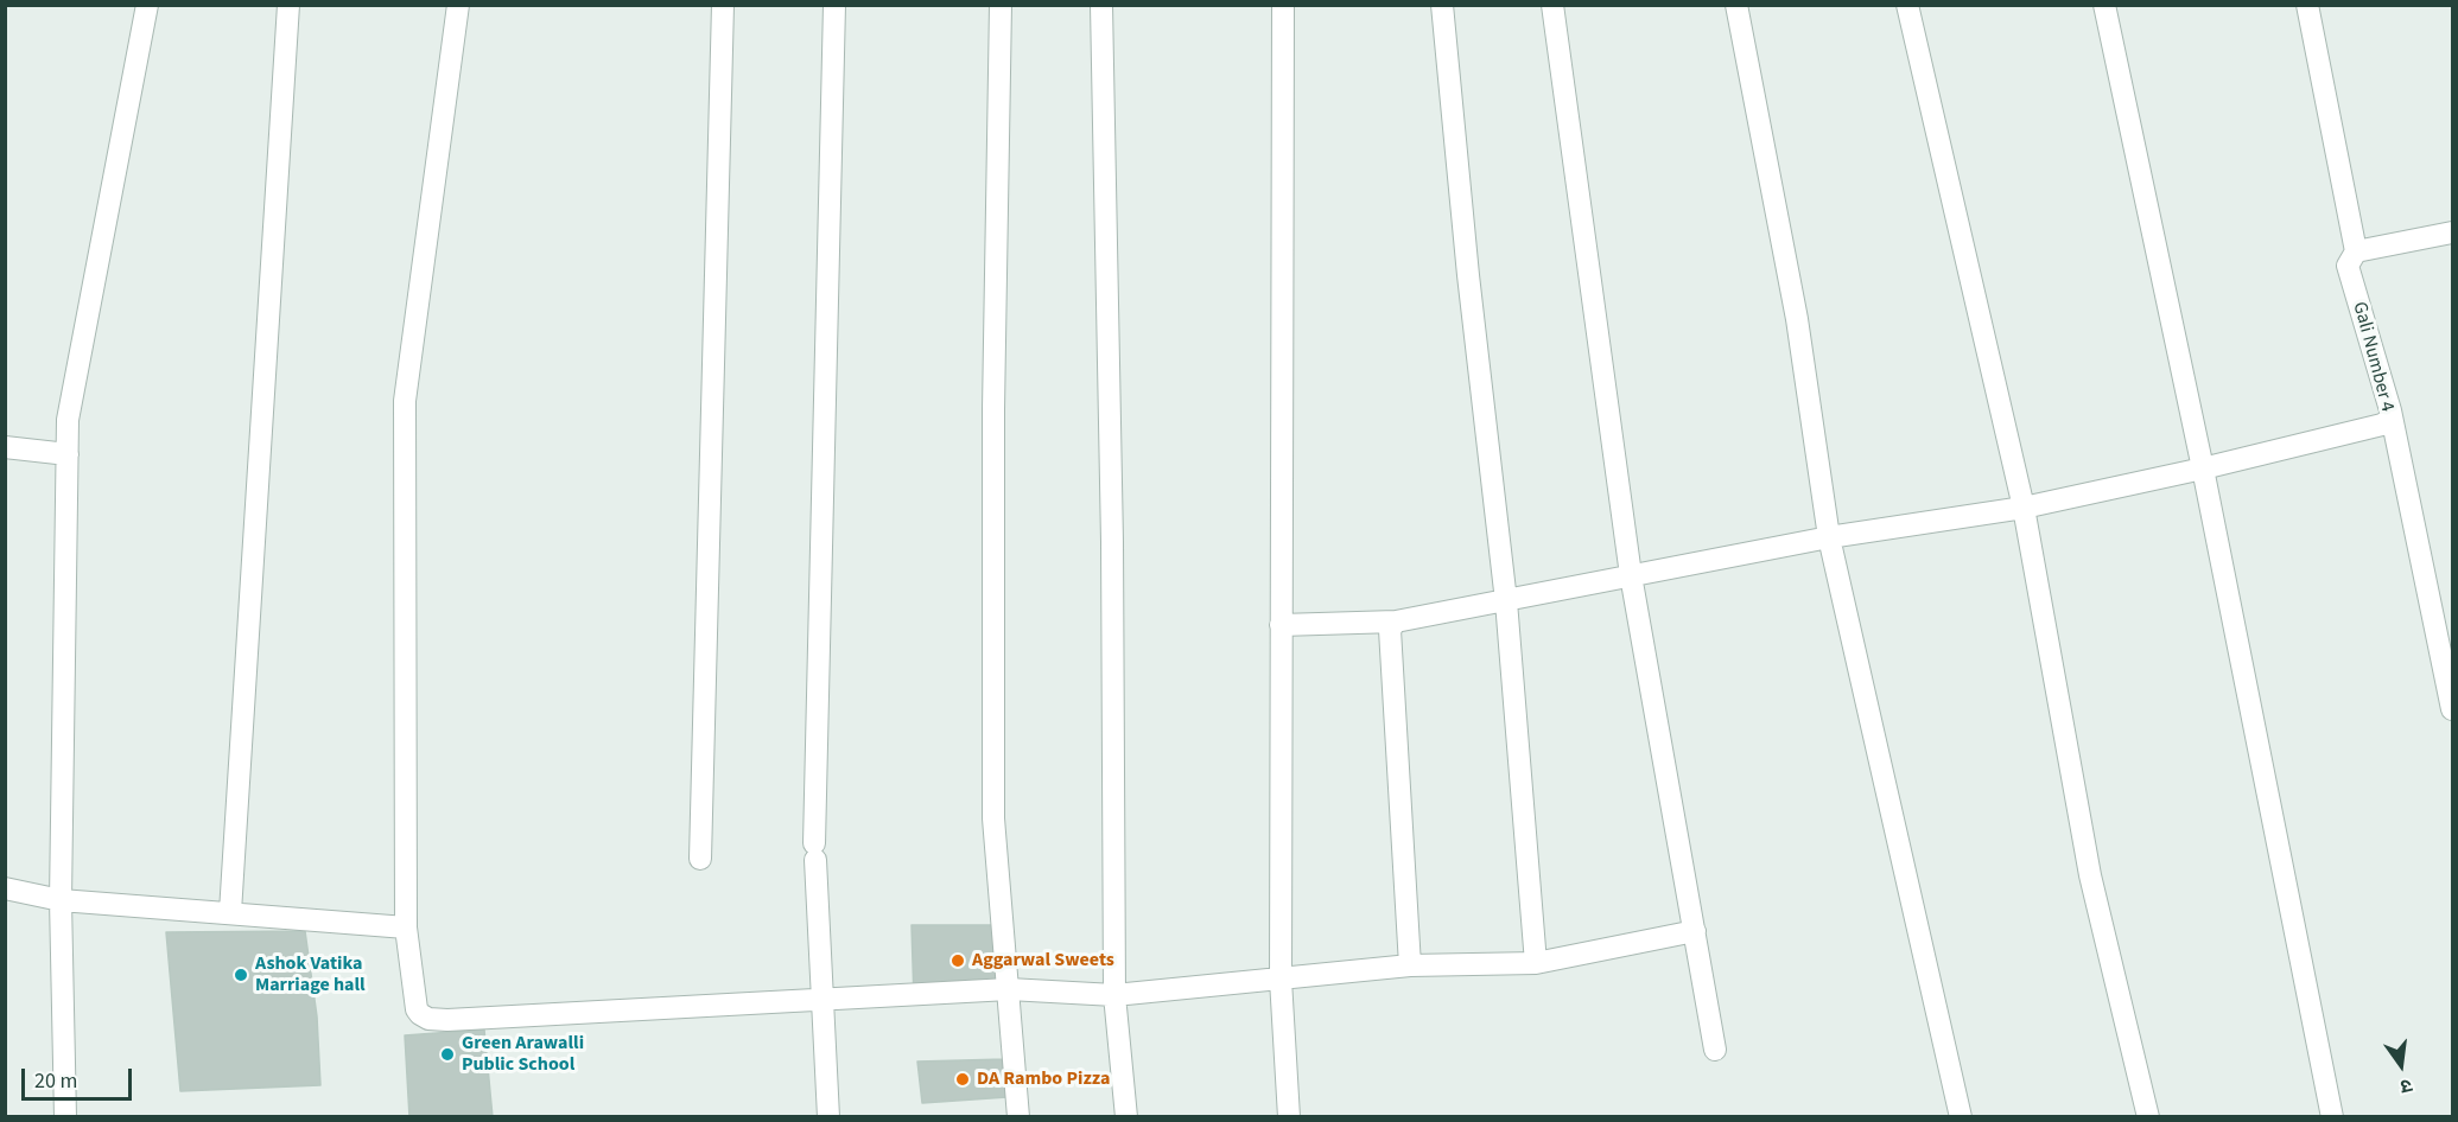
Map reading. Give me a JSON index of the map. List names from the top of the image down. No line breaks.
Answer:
{"streets":{"street":["Gali Number 4"]},"places":["Aggarwal Sweets","Ashok Vatika Marriage hall","Green Arawalli Public School","DA Rambo Pizza"],"scale_bar":"20 m","north":"bottom"}
